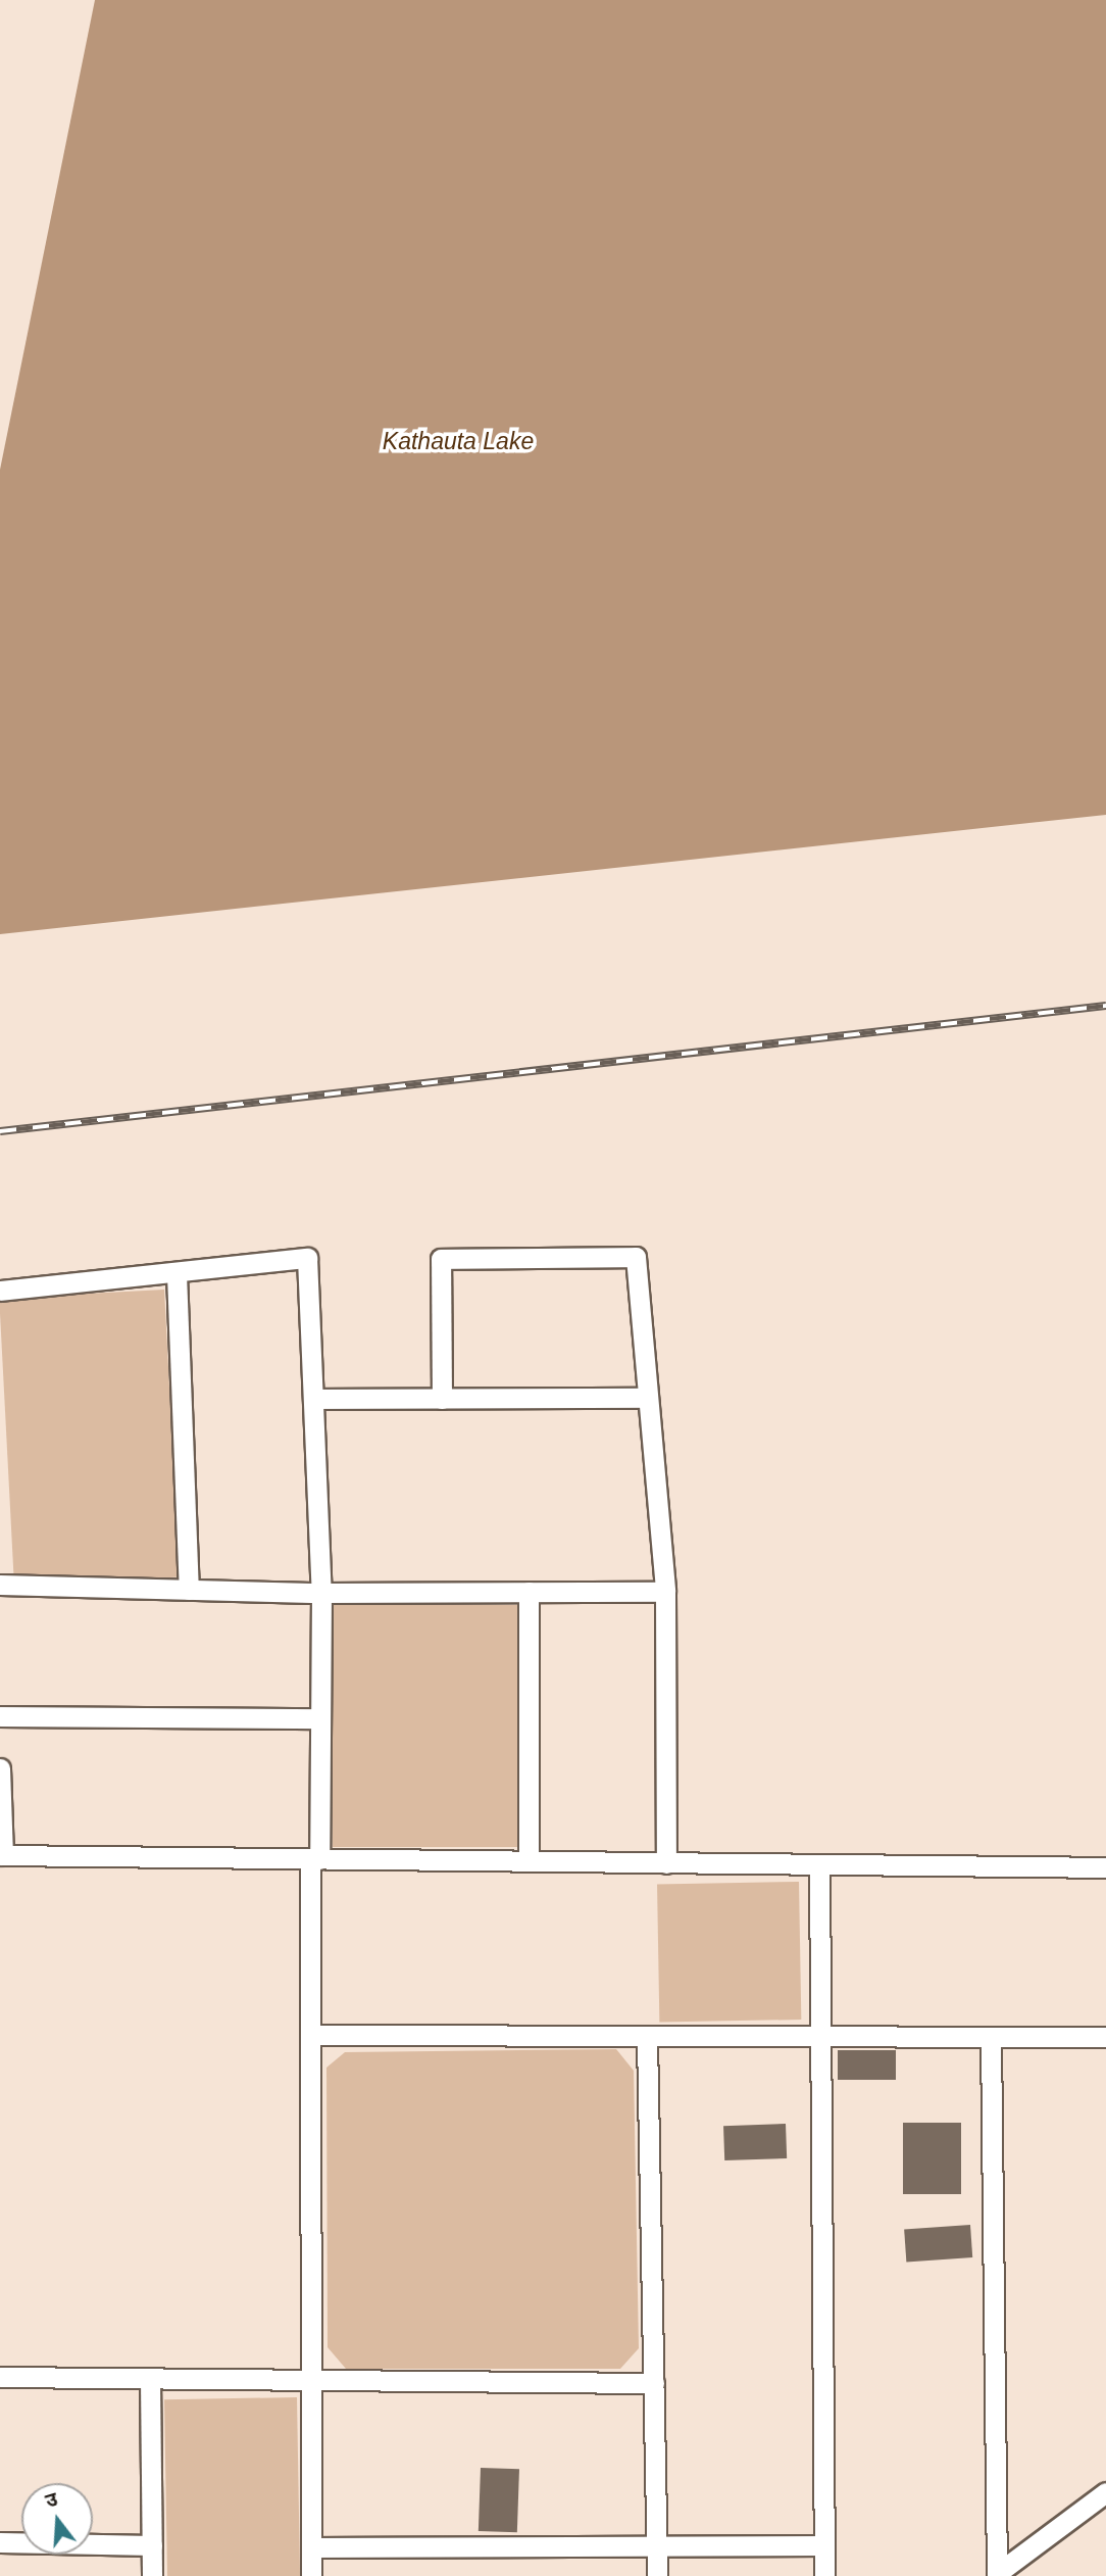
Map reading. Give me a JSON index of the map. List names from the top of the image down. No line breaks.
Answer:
{"water":["Kathauta Lake"],"north":"top"}
